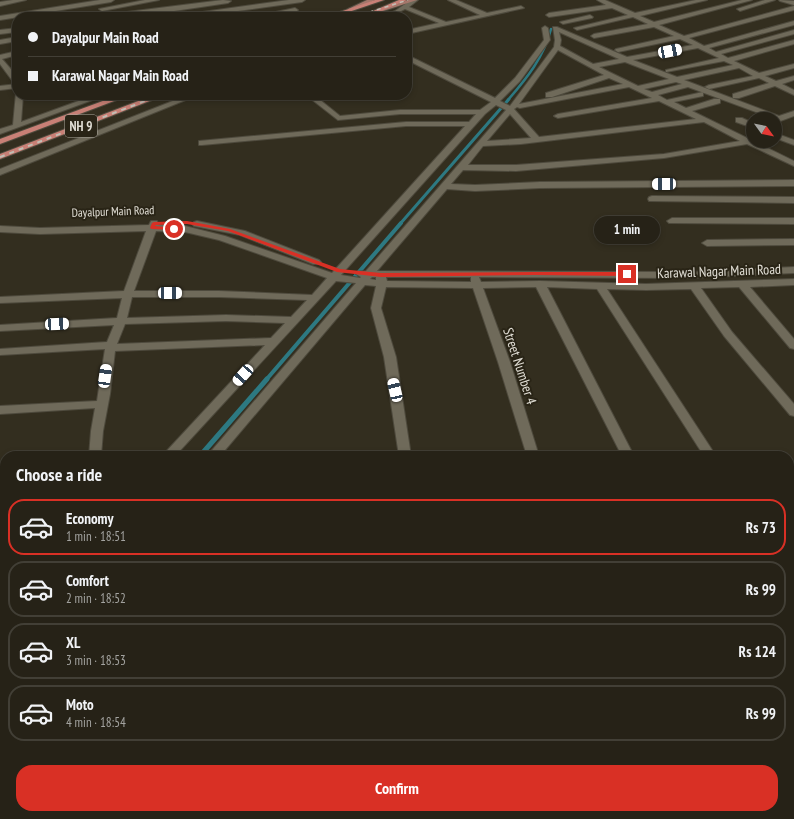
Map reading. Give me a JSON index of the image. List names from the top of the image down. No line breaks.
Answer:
{"streets":{"highway":["NH 9"],"street":["Dayalpur Main Road","Karawal Nagar Main Road","Street Number 4"]},"crossings":[["Dayalpur Main Road","Karawal Nagar Main Road"],["Karawal Nagar Main Road","Street Number 4"]],"north":"bottom right","page":{"banner":["Dayalpur Main Road","Karawal Nagar Main Road"],"bubble":"1 min","heading":"Choose a ride","list":[{"name":"Economy","note":"1 min · 18:51","value":"Rs 73"},{"name":"Comfort","note":"2 min · 18:52","value":"Rs 99"},{"name":"XL","note":"3 min · 18:53","value":"Rs 124"},{"name":"Moto","note":"4 min · 18:54","value":"Rs 99"}],"buttons":"Confirm"}}
